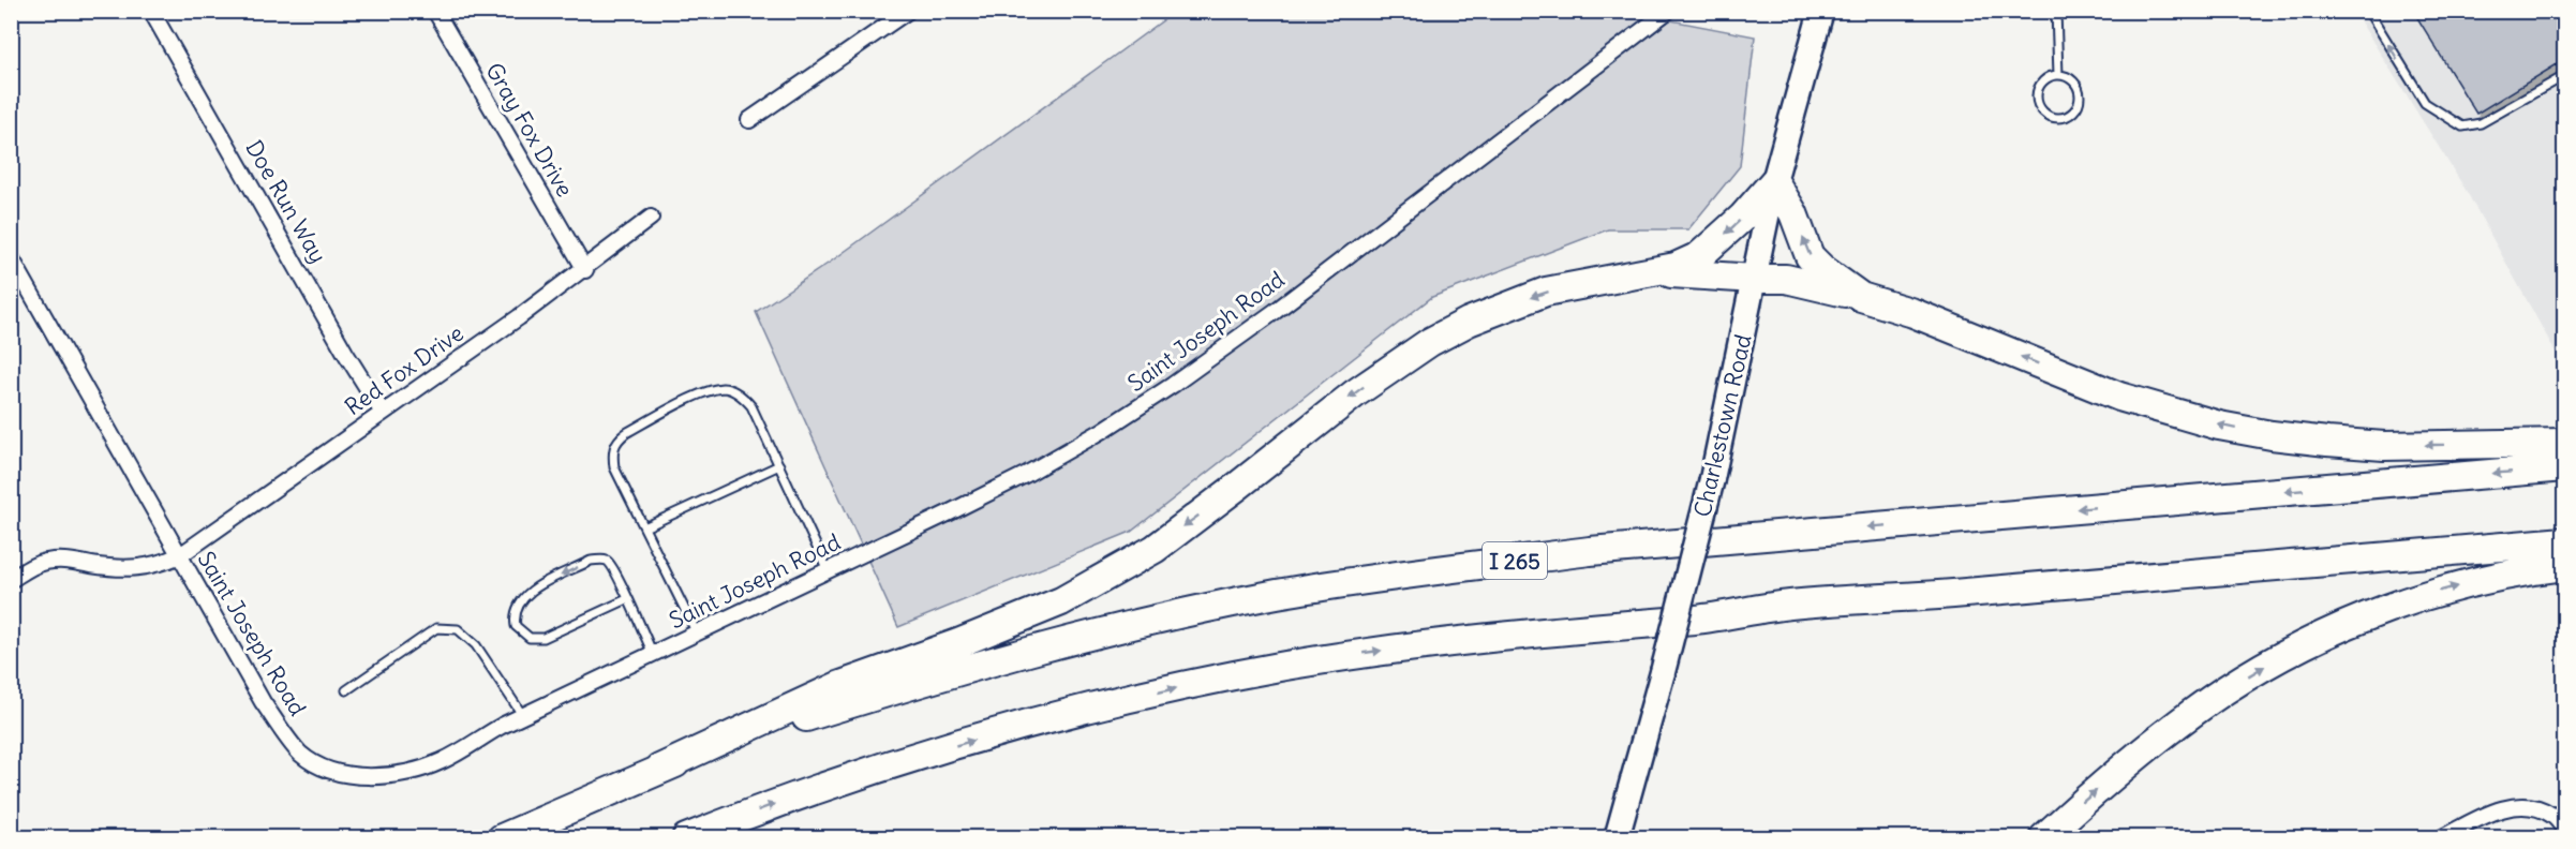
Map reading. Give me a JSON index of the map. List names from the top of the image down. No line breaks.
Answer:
{"streets":{"highway":["I 265"],"main road":["Charlestown Road"],"street":["Gray Fox Drive","Doe Run Way","Saint Joseph Road","Red Fox Drive"]},"crossings":[["Gray Fox Drive","Red Fox Drive"],["Doe Run Way","Red Fox Drive"],["Saint Joseph Road","Red Fox Drive"]]}
